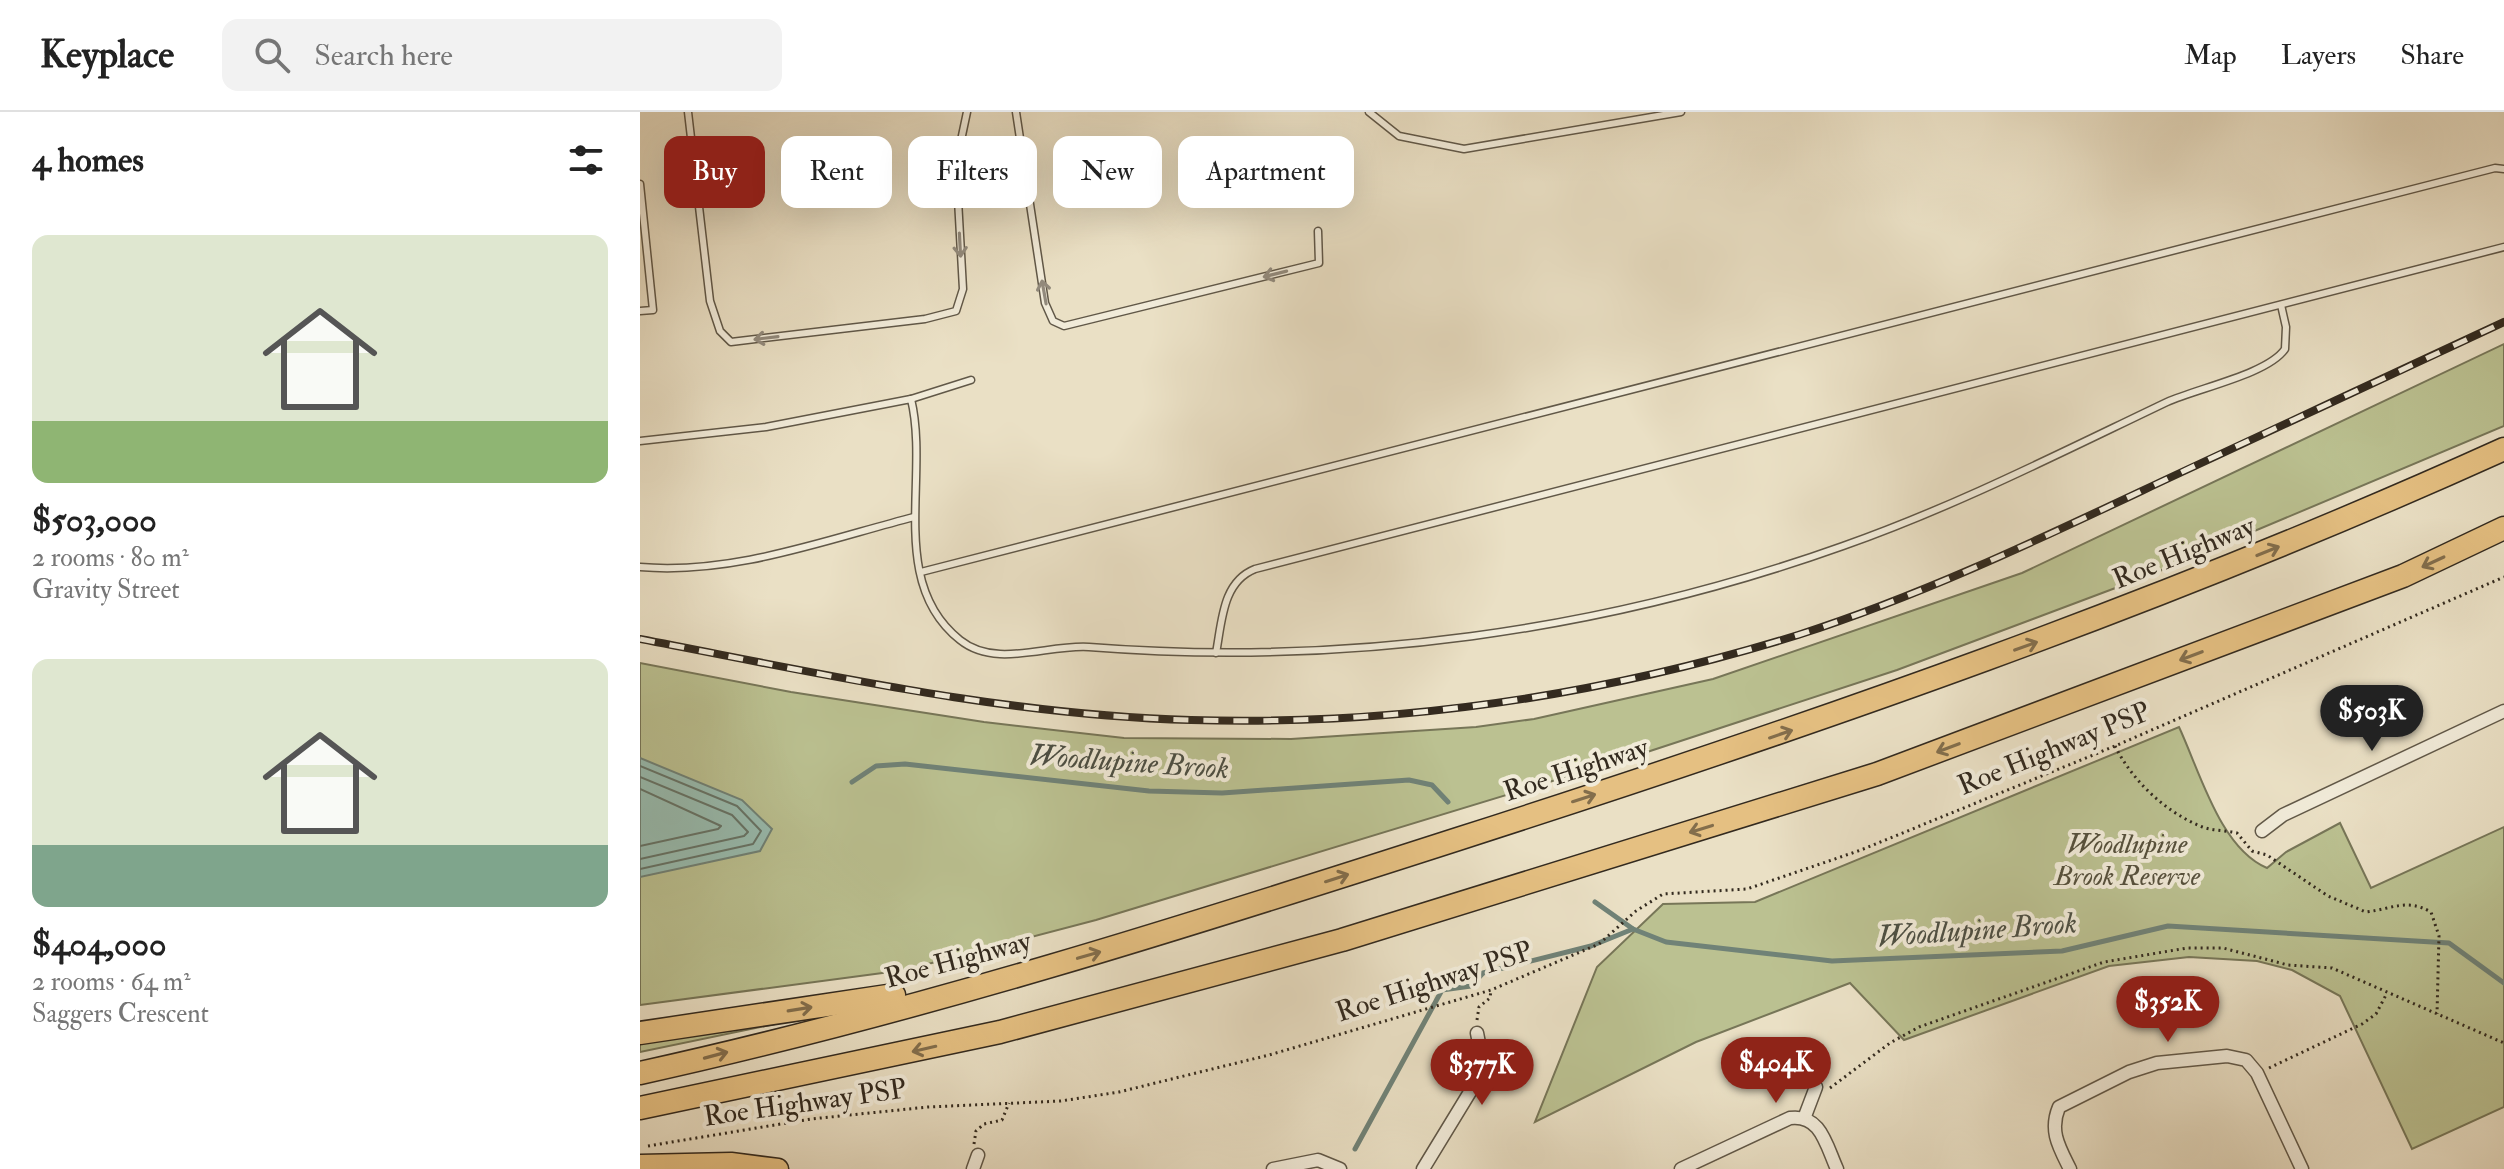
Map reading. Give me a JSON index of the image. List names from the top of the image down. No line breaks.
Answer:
{"streets":{"highway":["Roe Highway"],"path":["Roe Highway PSP"]},"water":["Woodlupine Brook"],"parks":["Woodlupine Brook Reserve"],"page":{"header":"Keyplace","search":"Search here","nav":["Map","Layers","Share"],"heading":"4 homes","chip":["Buy","Rent","Filters","New","Apartment"],"list":[{"name":"$503,000","note":"2 rooms · 80 m² · Gravity Street"},{"name":"$404,000","note":"2 rooms · 64 m² · Saggers Crescent"}],"price":["$503K","$352K","$404K","$377K"]}}
